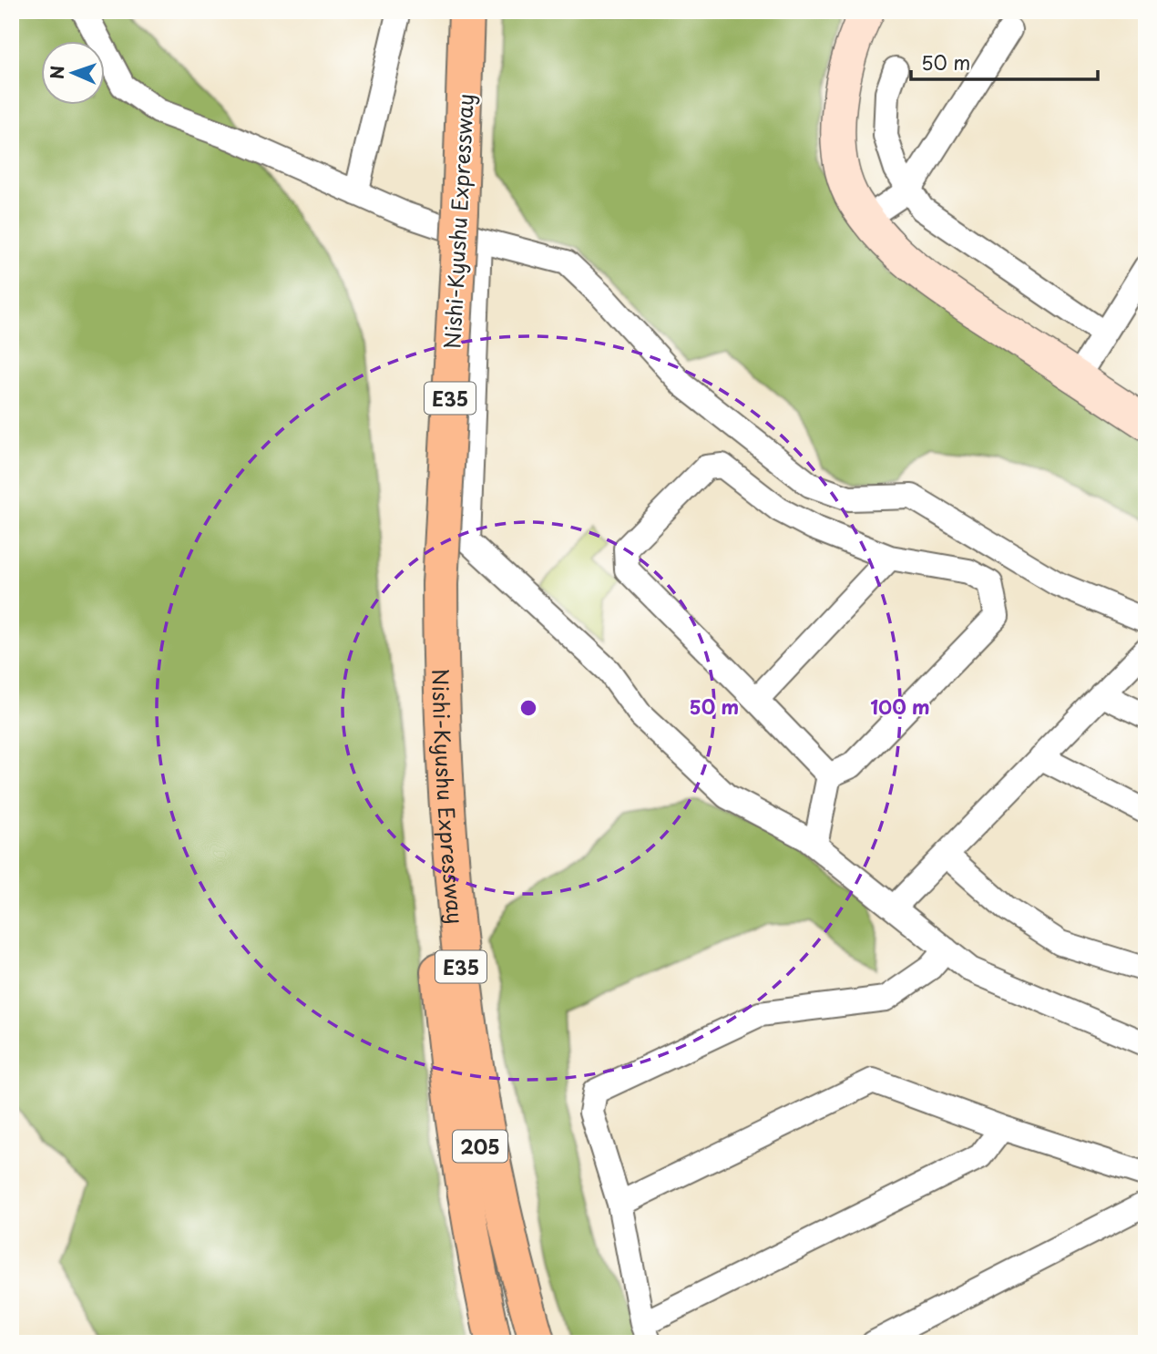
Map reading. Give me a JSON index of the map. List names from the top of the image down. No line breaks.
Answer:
{"streets":{"highway":["Nishi-Kyushu Expressway","E35","205"]},"crossings":[["Nishi-Kyushu Expressway","205"]],"scale_bar":"50 m","north":"left","rings":["50 m","100 m"]}
